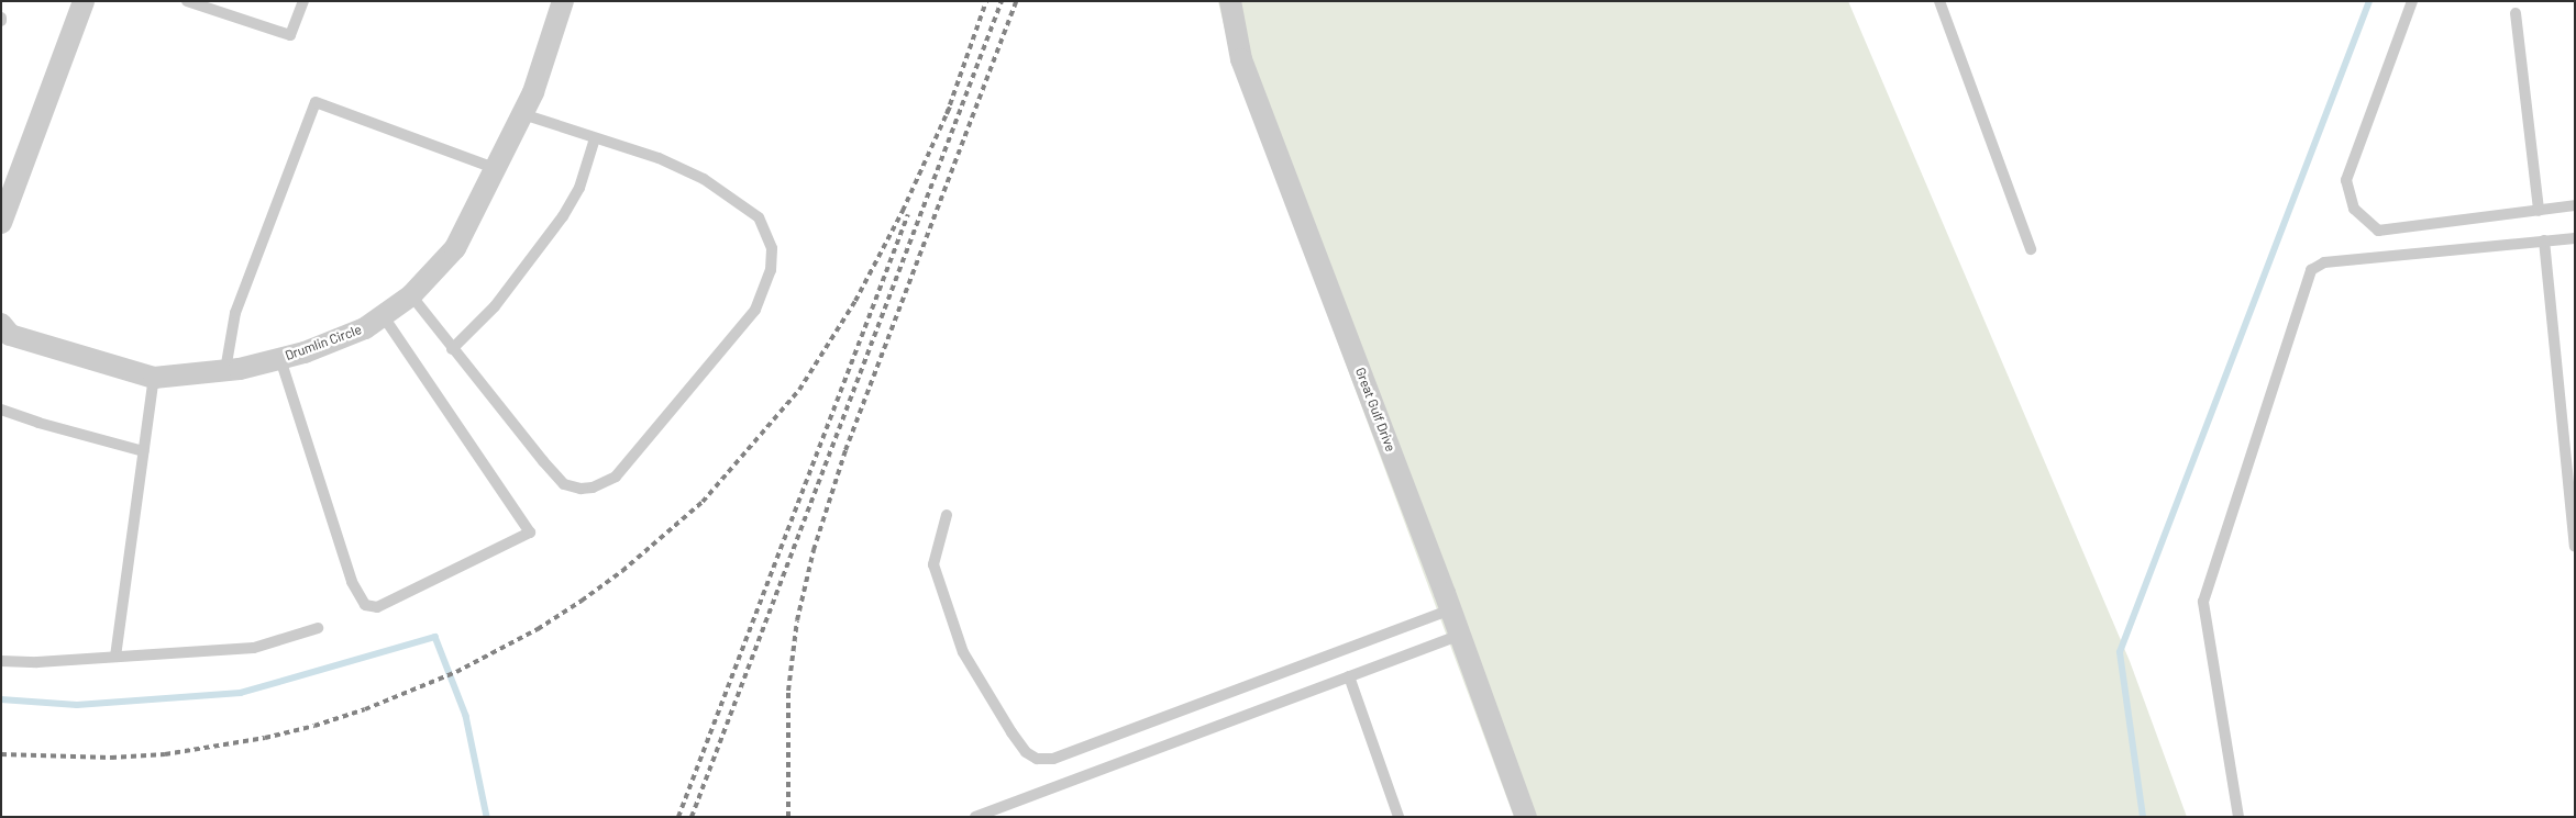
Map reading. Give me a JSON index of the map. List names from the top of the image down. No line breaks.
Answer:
{"streets":{"street":["Drumlin Circle","Great Gulf Drive"]}}
